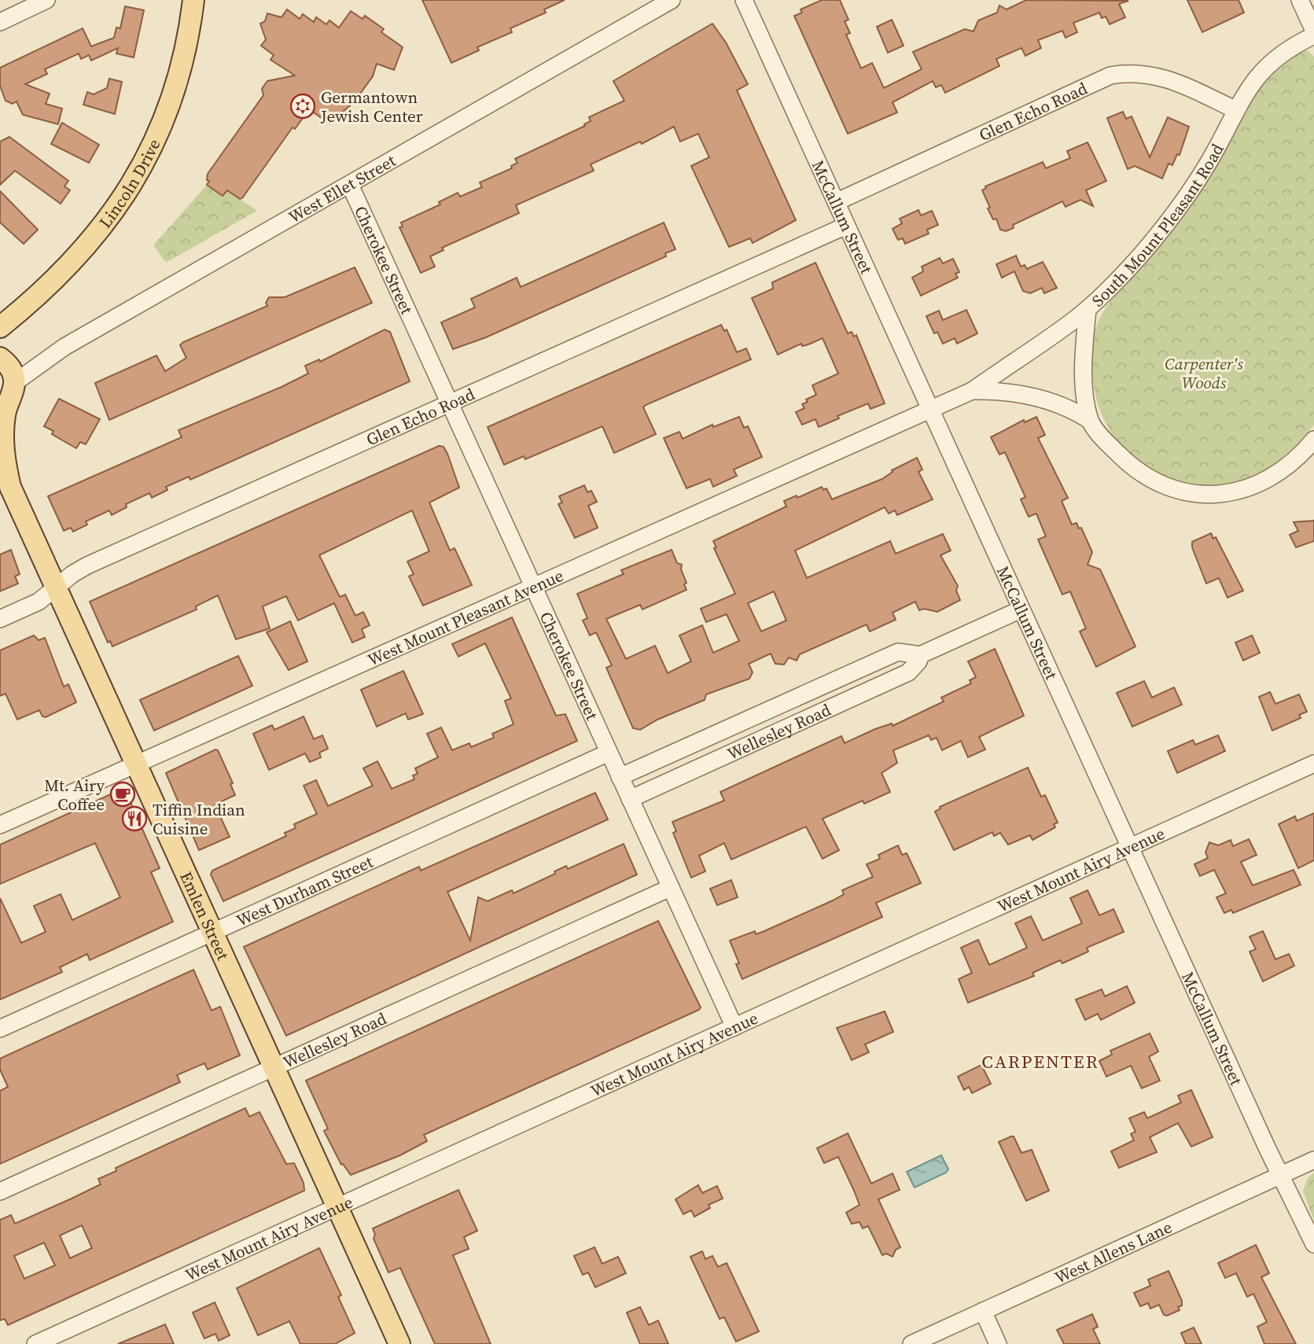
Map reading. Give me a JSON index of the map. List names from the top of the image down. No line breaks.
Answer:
{"streets":{"main road":["Lincoln Drive","Emlen Street"],"street":["Glen Echo Road","West Ellet Street","McCallum Street","South Mount Pleasant Road","Cherokee Street","West Mount Pleasant Avenue","Wellesley Road","West Mount Airy Avenue","West Durham Street","West Allens Lane"]},"crossings":[["Glen Echo Road","McCallum Street"],["Glen Echo Road","South Mount Pleasant Road"],["Glen Echo Road","Cherokee Street"],["Glen Echo Road","Emlen Street"],["West Ellet Street","Cherokee Street"],["West Ellet Street","Emlen Street"],["McCallum Street","West Mount Pleasant Avenue"],["McCallum Street","Wellesley Road"],["McCallum Street","West Mount Airy Avenue"],["McCallum Street","West Allens Lane"],["South Mount Pleasant Road","West Mount Pleasant Avenue"],["Cherokee Street","West Mount Pleasant Avenue"],["Cherokee Street","Wellesley Road"],["Cherokee Street","West Mount Airy Avenue"],["Cherokee Street","West Durham Street"],["West Mount Pleasant Avenue","Emlen Street"],["Wellesley Road","Emlen Street"],["West Mount Airy Avenue","Emlen Street"],["West Durham Street","Emlen Street"]],"districts":["CARPENTER"],"parks":["Carpenter's Woods"],"places":{"synagogue":["Germantown Jewish Center"],"cafe":["Mt. Airy Coffee"],"restaurant":["Tiffin Indian Cuisine"]}}
